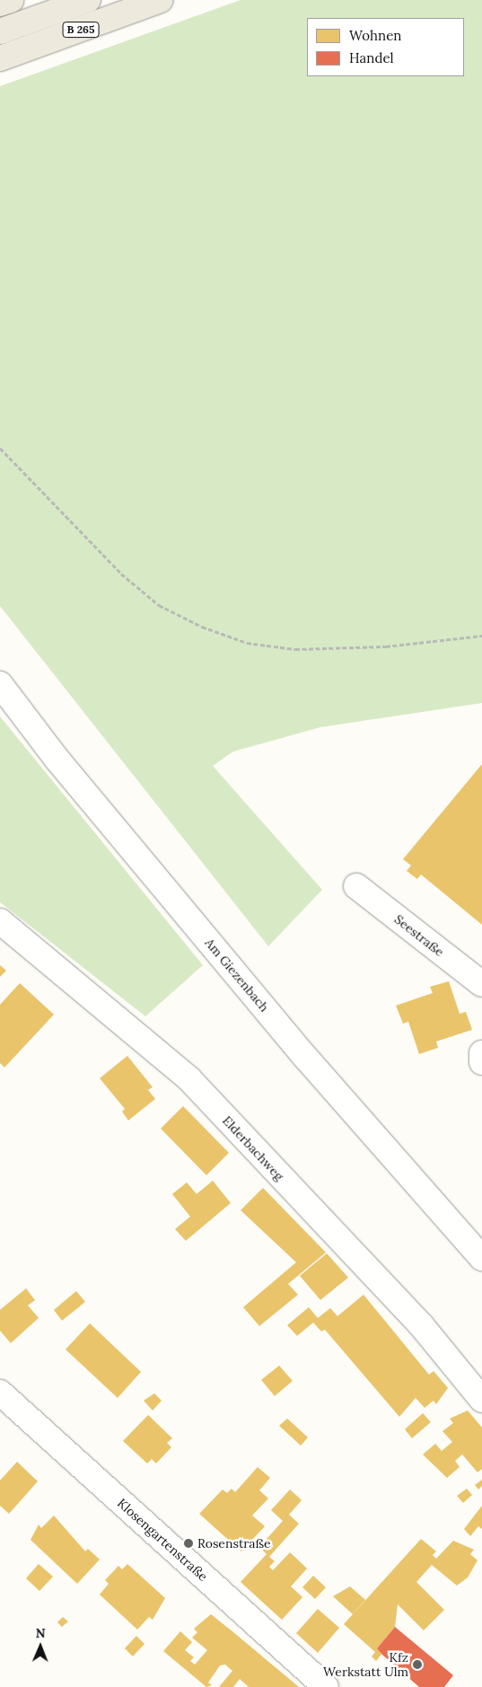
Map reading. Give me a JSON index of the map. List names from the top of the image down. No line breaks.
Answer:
{"streets":{"main road":["B 265"],"street":["Seestraße","Am Giezenbach","Elderbachweg","Klosengartenstraße"]},"places":["Rosenstraße","Kfz Werkstatt Ulm"],"legend":["Wohnen","Handel"],"north":"top"}
